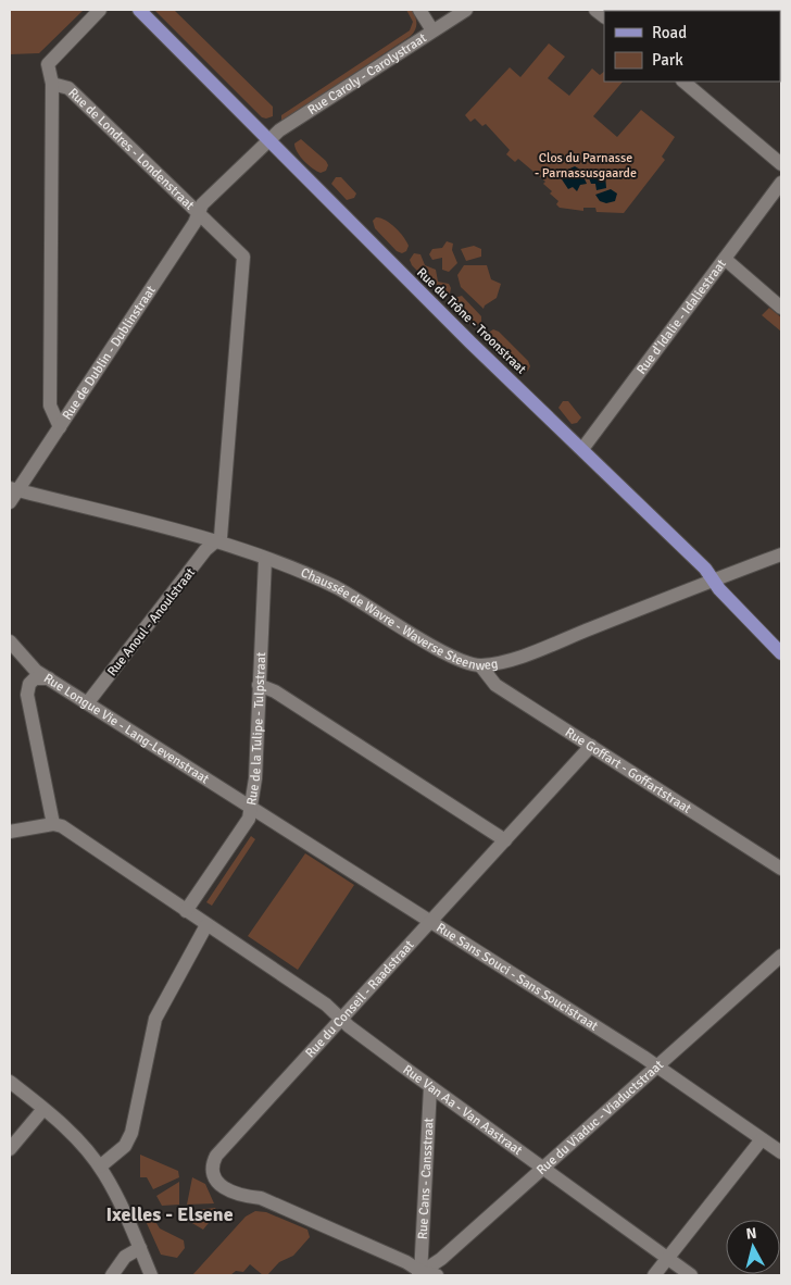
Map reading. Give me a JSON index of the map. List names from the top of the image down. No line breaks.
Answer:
{"streets":{"main road":["Rue du Trône - Troonstraat"],"street":["Rue Caroly - Carolystraat","Rue de Londres - Londenstraat","Rue d'Idalie - Idaliestraat","Rue de Dublin - Dublinstraat","Chaussée de Wavre - Waverse Steenweg","Rue Anoul - Anoulstraat","Rue Longue Vie - Lang-Levenstraat","Rue de la Tulipe - Tulpstraat","Rue Goffart - Goffartstraat","Rue Sans Souci - Sans Soucistraat","Rue du Conseil - Raadstraat","Rue Van Aa - Van Aastraat","Rue du Viaduc - Viaductstraat","Rue Cans - Cansstraat"]},"crossings":[["Rue Caroly - Carolystraat","Rue de Londres - Londenstraat"],["Rue Caroly - Carolystraat","Rue du Trône - Troonstraat"],["Rue Caroly - Carolystraat","Rue de Dublin - Dublinstraat"],["Rue de Londres - Londenstraat","Rue de Dublin - Dublinstraat"],["Rue de Londres - Londenstraat","Chaussée de Wavre - Waverse Steenweg"],["Rue de Londres - Londenstraat","Rue Anoul - Anoulstraat"],["Rue d'Idalie - Idaliestraat","Rue du Trône - Troonstraat"],["Rue du Trône - Troonstraat","Chaussée de Wavre - Waverse Steenweg"],["Rue de Dublin - Dublinstraat","Chaussée de Wavre - Waverse Steenweg"],["Chaussée de Wavre - Waverse Steenweg","Rue Anoul - Anoulstraat"],["Chaussée de Wavre - Waverse Steenweg","Rue de la Tulipe - Tulpstraat"],["Chaussée de Wavre - Waverse Steenweg","Rue Goffart - Goffartstraat"],["Rue Anoul - Anoulstraat","Rue Longue Vie - Lang-Levenstraat"],["Rue Longue Vie - Lang-Levenstraat","Rue de la Tulipe - Tulpstraat"],["Rue Longue Vie - Lang-Levenstraat","Rue Sans Souci - Sans Soucistraat"],["Rue de la Tulipe - Tulpstraat","Rue Sans Souci - Sans Soucistraat"],["Rue de la Tulipe - Tulpstraat","Rue Van Aa - Van Aastraat"],["Rue Goffart - Goffartstraat","Rue du Conseil - Raadstraat"],["Rue Sans Souci - Sans Soucistraat","Rue du Conseil - Raadstraat"],["Rue Sans Souci - Sans Soucistraat","Rue du Viaduc - Viaductstraat"],["Rue du Conseil - Raadstraat","Rue Van Aa - Van Aastraat"],["Rue du Conseil - Raadstraat","Rue du Viaduc - Viaductstraat"],["Rue du Conseil - Raadstraat","Rue Cans - Cansstraat"],["Rue Van Aa - Van Aastraat","Rue du Viaduc - Viaductstraat"],["Rue Van Aa - Van Aastraat","Rue Cans - Cansstraat"],["Rue du Viaduc - Viaductstraat","Rue Cans - Cansstraat"]],"districts":["Ixelles - Elsene"],"parks":["Clos du Parnasse - Parnassusgaarde"],"legend":["Road","Park"],"north":"top"}
